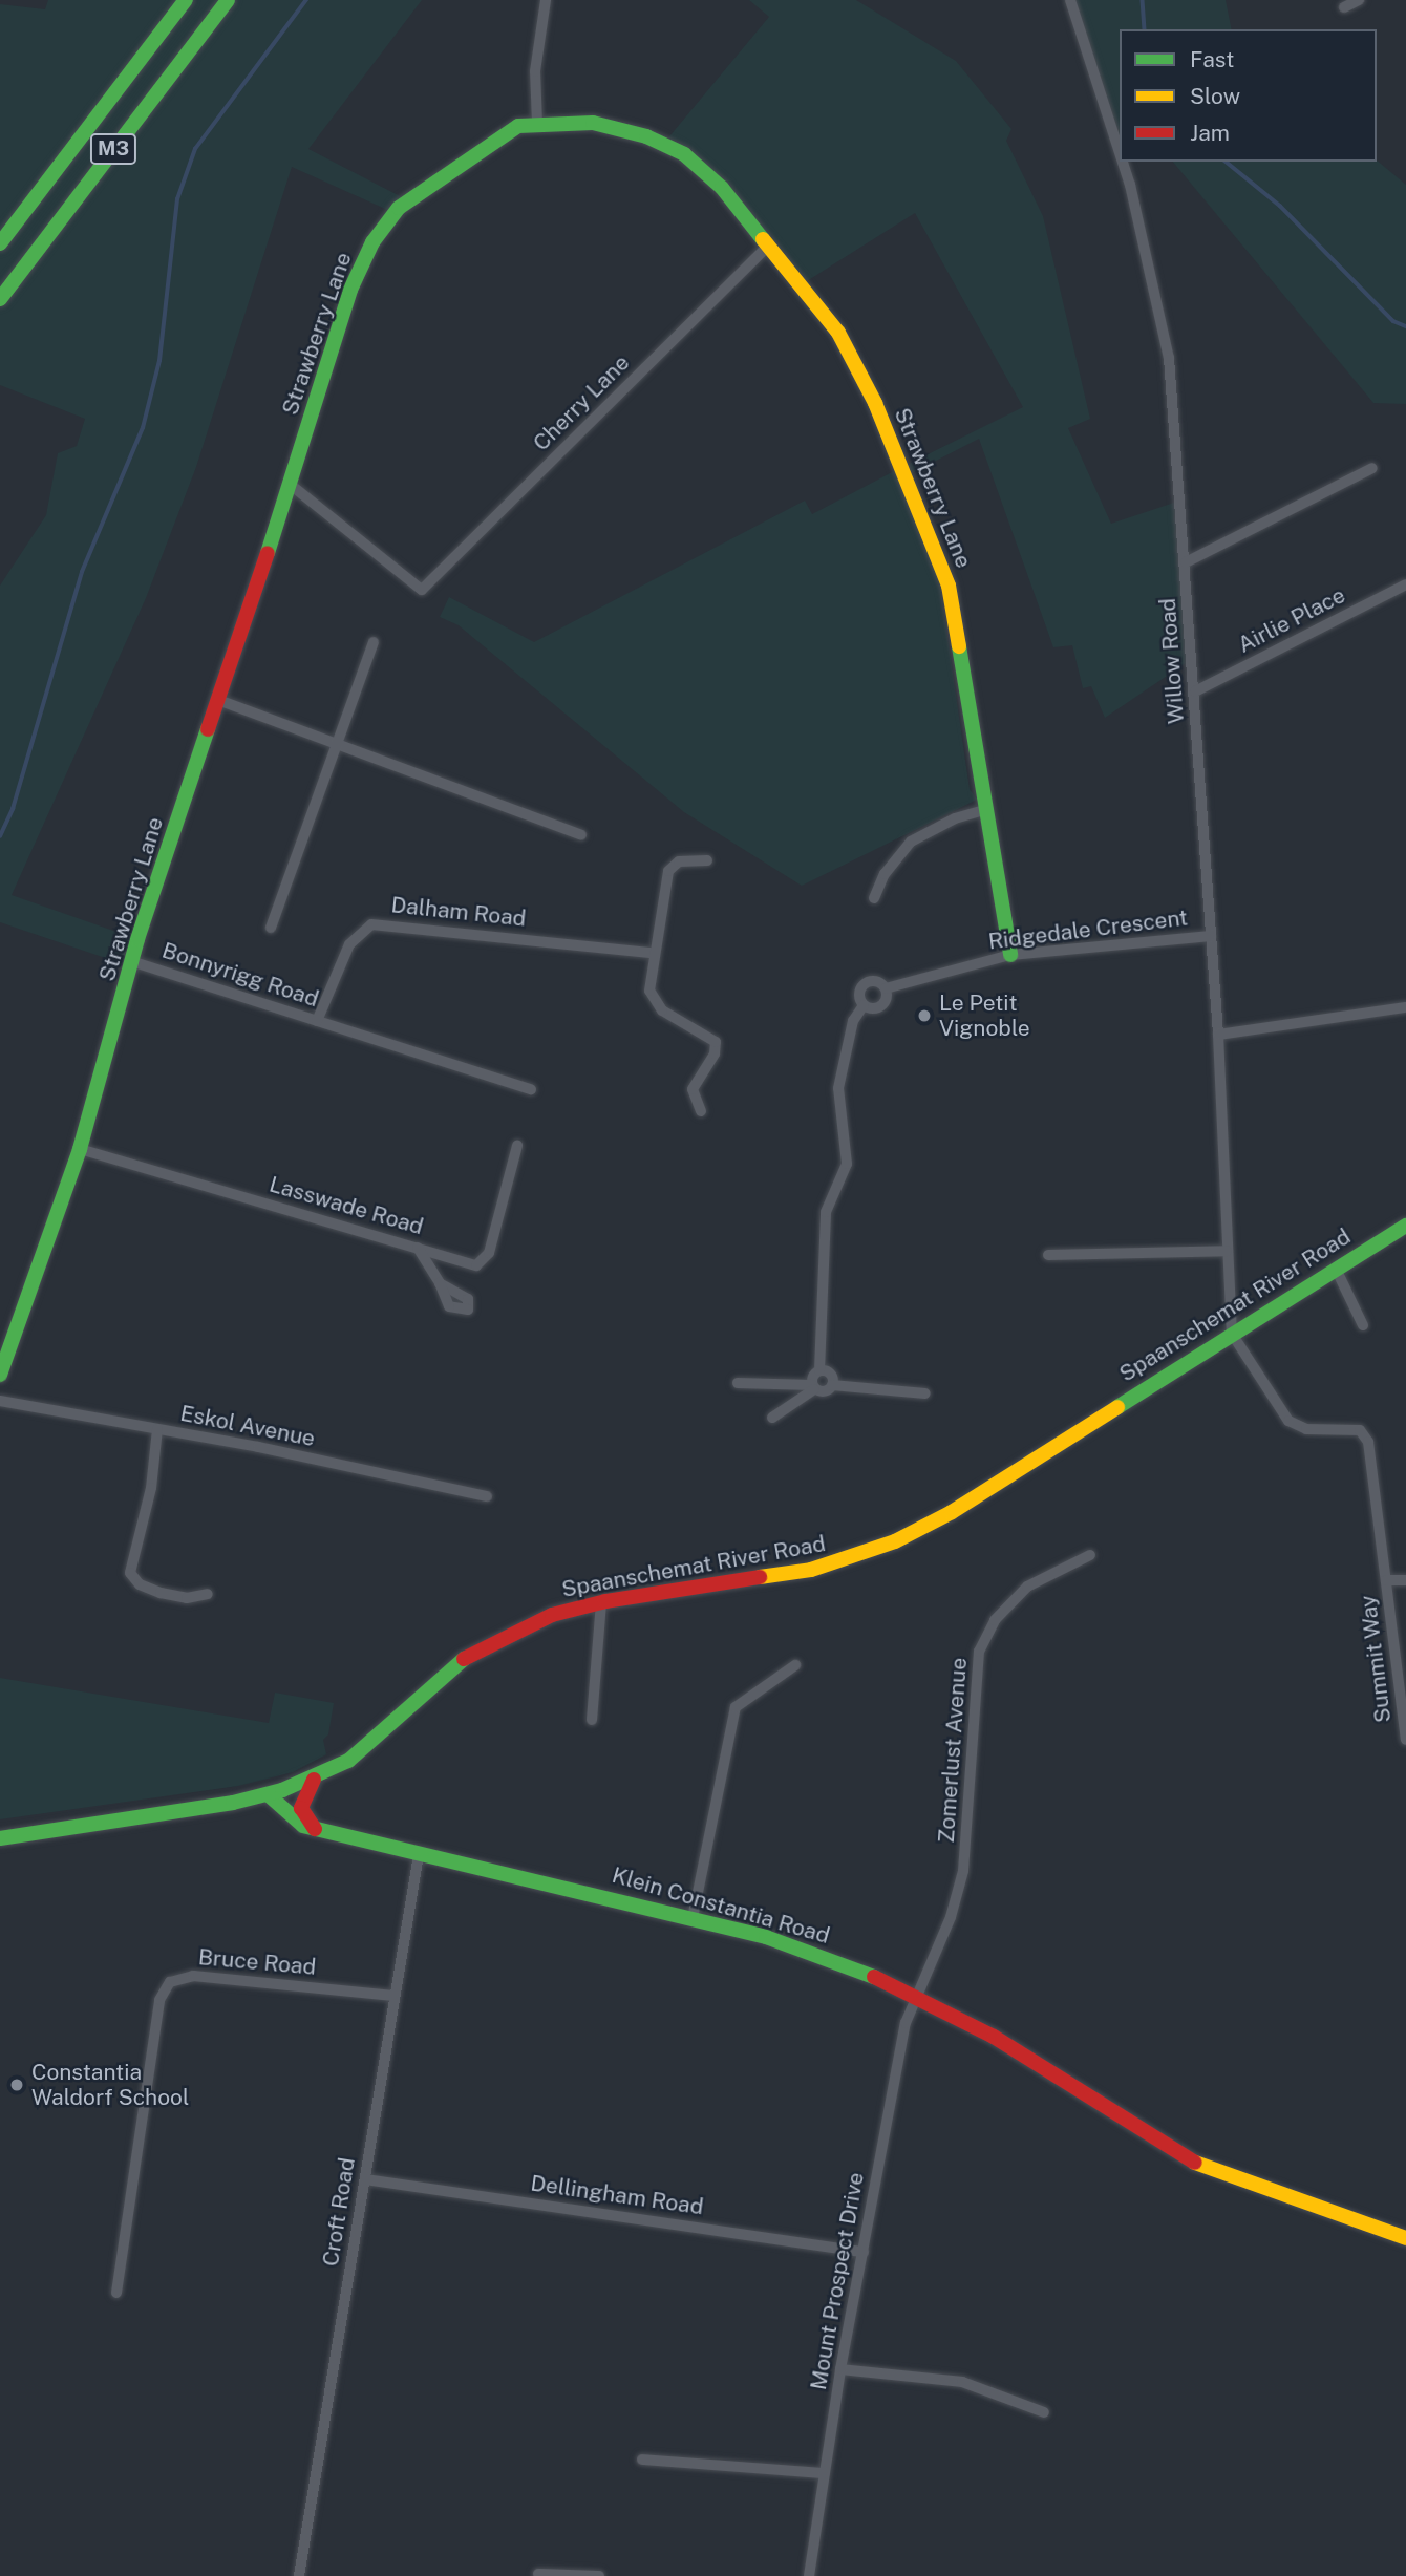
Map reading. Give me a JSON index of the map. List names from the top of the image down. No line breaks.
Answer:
{"streets":{"main road":["M3","Strawberry Lane","Spaanschemat River Road","Klein Constantia Road"],"street":["Cherry Lane","Airlie Place","Willow Road","Dalham Road","Ridgedale Crescent","Bonnyrigg Road","Lasswade Road","Eskol Avenue","Summit Way","Zomerlust Avenue","Bruce Road","Dellingham Road","Croft Road","Mount Prospect Drive"]},"crossings":[["Strawberry Lane","Cherry Lane"],["Strawberry Lane","Ridgedale Crescent"],["Strawberry Lane","Bonnyrigg Road"],["Strawberry Lane","Lasswade Road"],["Airlie Place","Willow Road"],["Willow Road","Ridgedale Crescent"],["Willow Road","Spaanschemat River Road"],["Willow Road","Summit Way"],["Dalham Road","Bonnyrigg Road"],["Spaanschemat River Road","Summit Way"],["Spaanschemat River Road","Klein Constantia Road"],["Zomerlust Avenue","Klein Constantia Road"],["Zomerlust Avenue","Mount Prospect Drive"],["Klein Constantia Road","Croft Road"],["Klein Constantia Road","Mount Prospect Drive"],["Bruce Road","Croft Road"],["Dellingham Road","Croft Road"],["Dellingham Road","Mount Prospect Drive"]],"places":["Le Petit Vignoble","Constantia Waldorf School"],"legend":["Fast","Slow","Jam"]}
